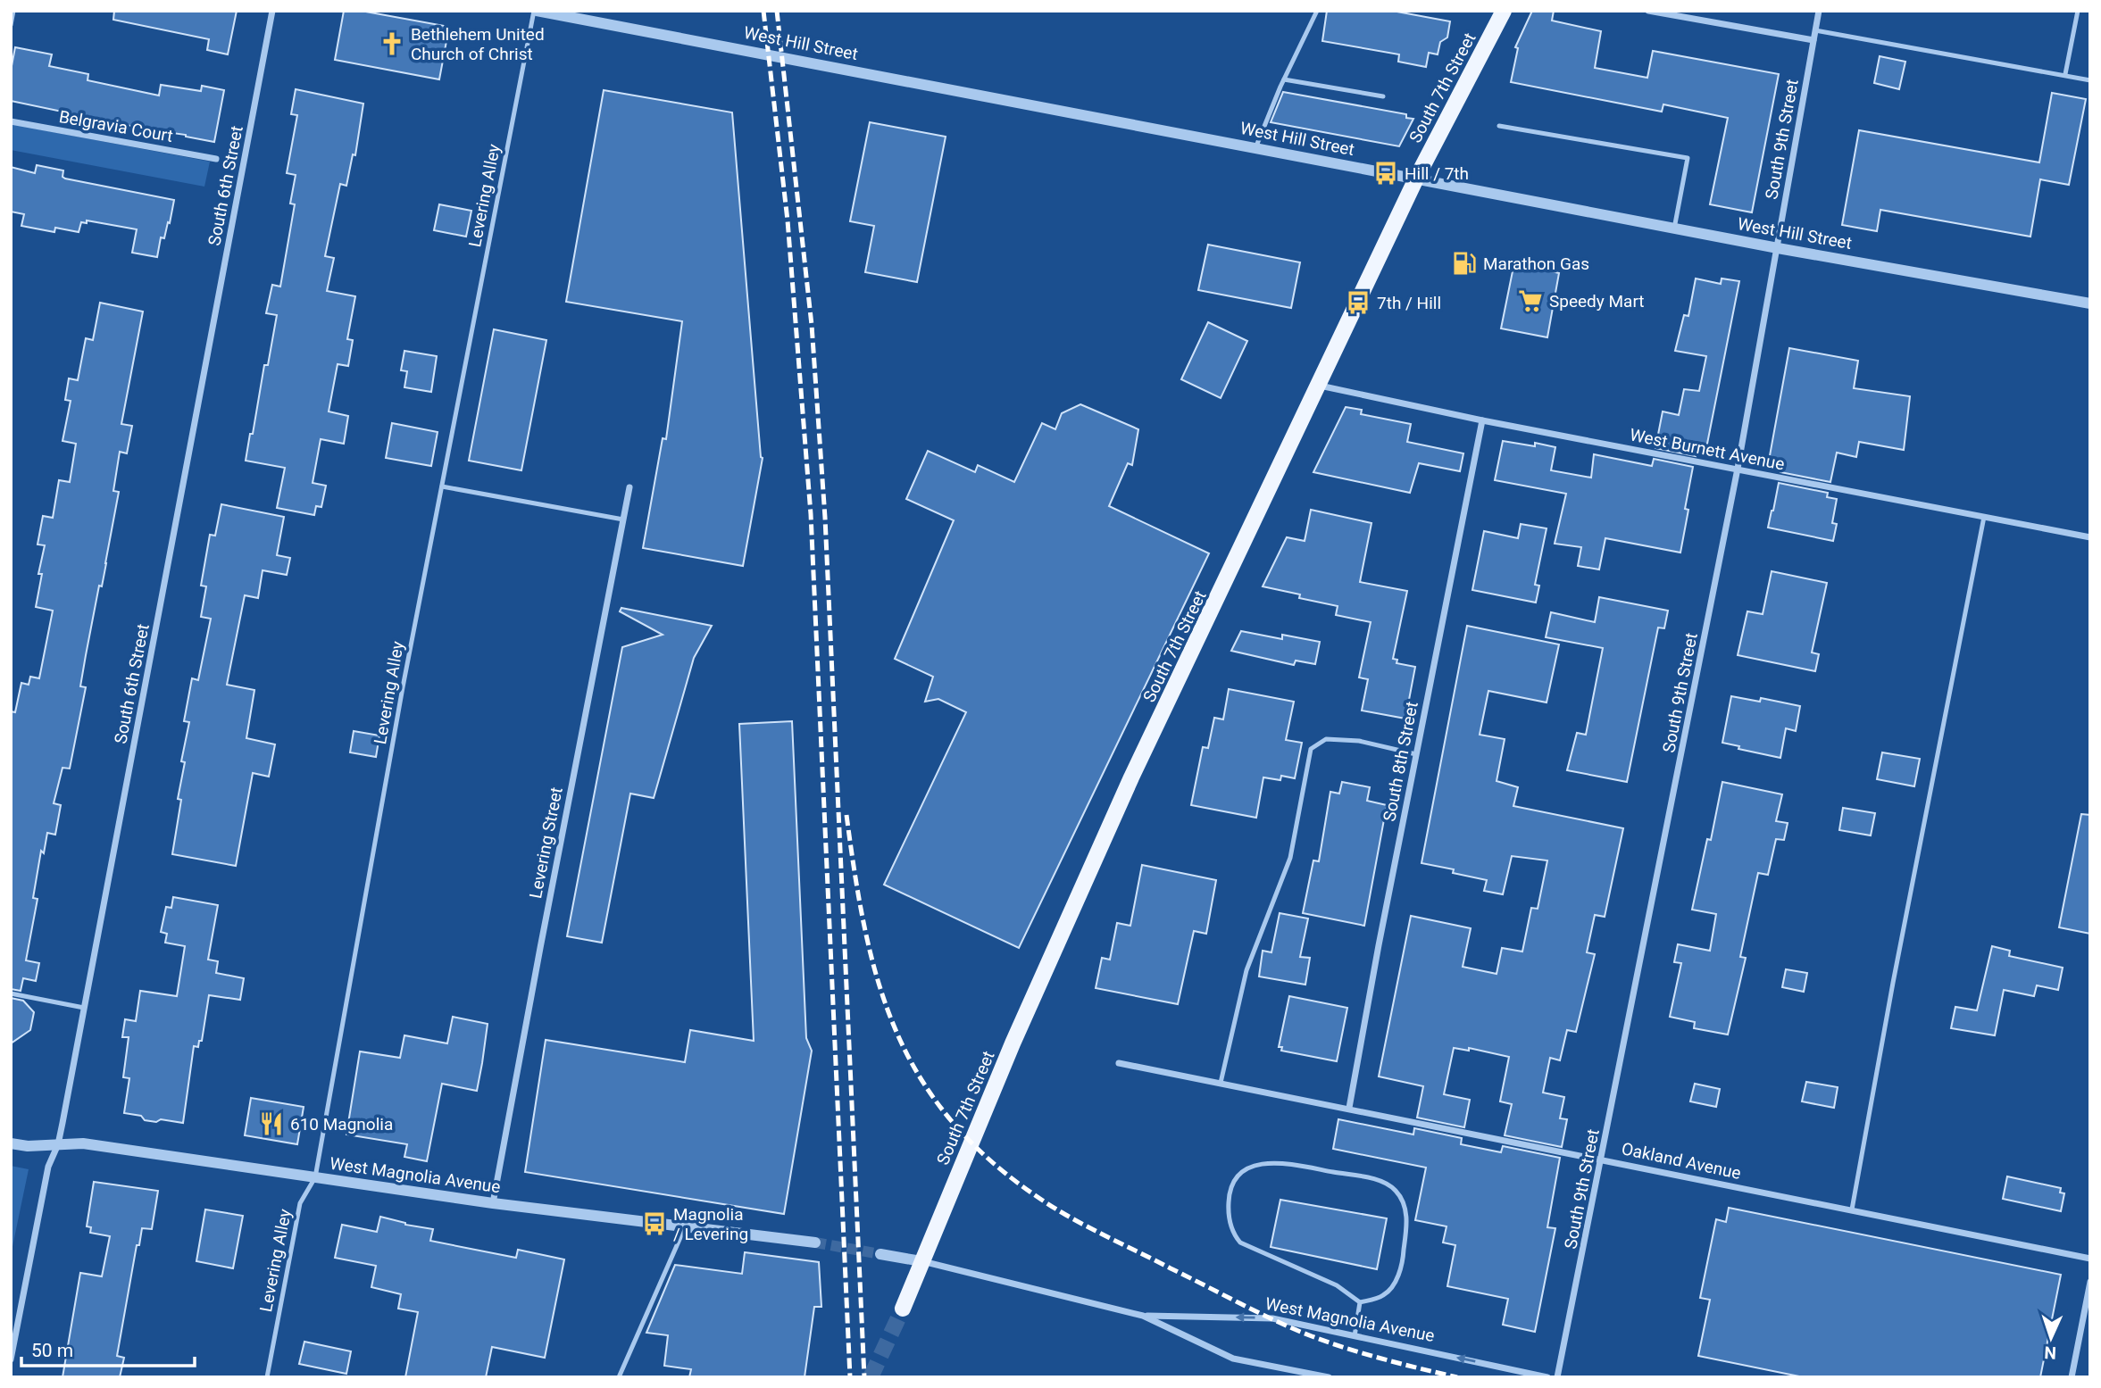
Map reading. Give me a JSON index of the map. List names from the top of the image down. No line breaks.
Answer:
{"streets":{"main road":["South 7th Street"],"street":["West Hill Street","Belgravia Court","South 9th Street","South 6th Street","West Burnett Avenue","South 8th Street","Levering Street","Oakland Avenue","West Magnolia Avenue"],"lane":["Levering Alley"]},"crossings":[["West Hill Street","South 7th Street"],["West Hill Street","South 9th Street"],["West Hill Street","Levering Alley"],["South 7th Street","West Burnett Avenue"],["South 7th Street","West Magnolia Avenue"],["South 9th Street","West Burnett Avenue"],["South 9th Street","Oakland Avenue"],["South 6th Street","West Magnolia Avenue"],["Levering Alley","West Magnolia Avenue"],["West Burnett Avenue","South 8th Street"],["South 8th Street","Oakland Avenue"],["Levering Street","West Magnolia Avenue"]],"places":{"church":["Bethlehem United Church of Christ"],"bus stop":["Hill / 7th","7th / Hill","Magnolia / Levering"],"fuel station":["Marathon Gas"],"supermarket":["Speedy Mart"],"restaurant":["610 Magnolia"]},"scale_bar":"50 m","north":"bottom"}
